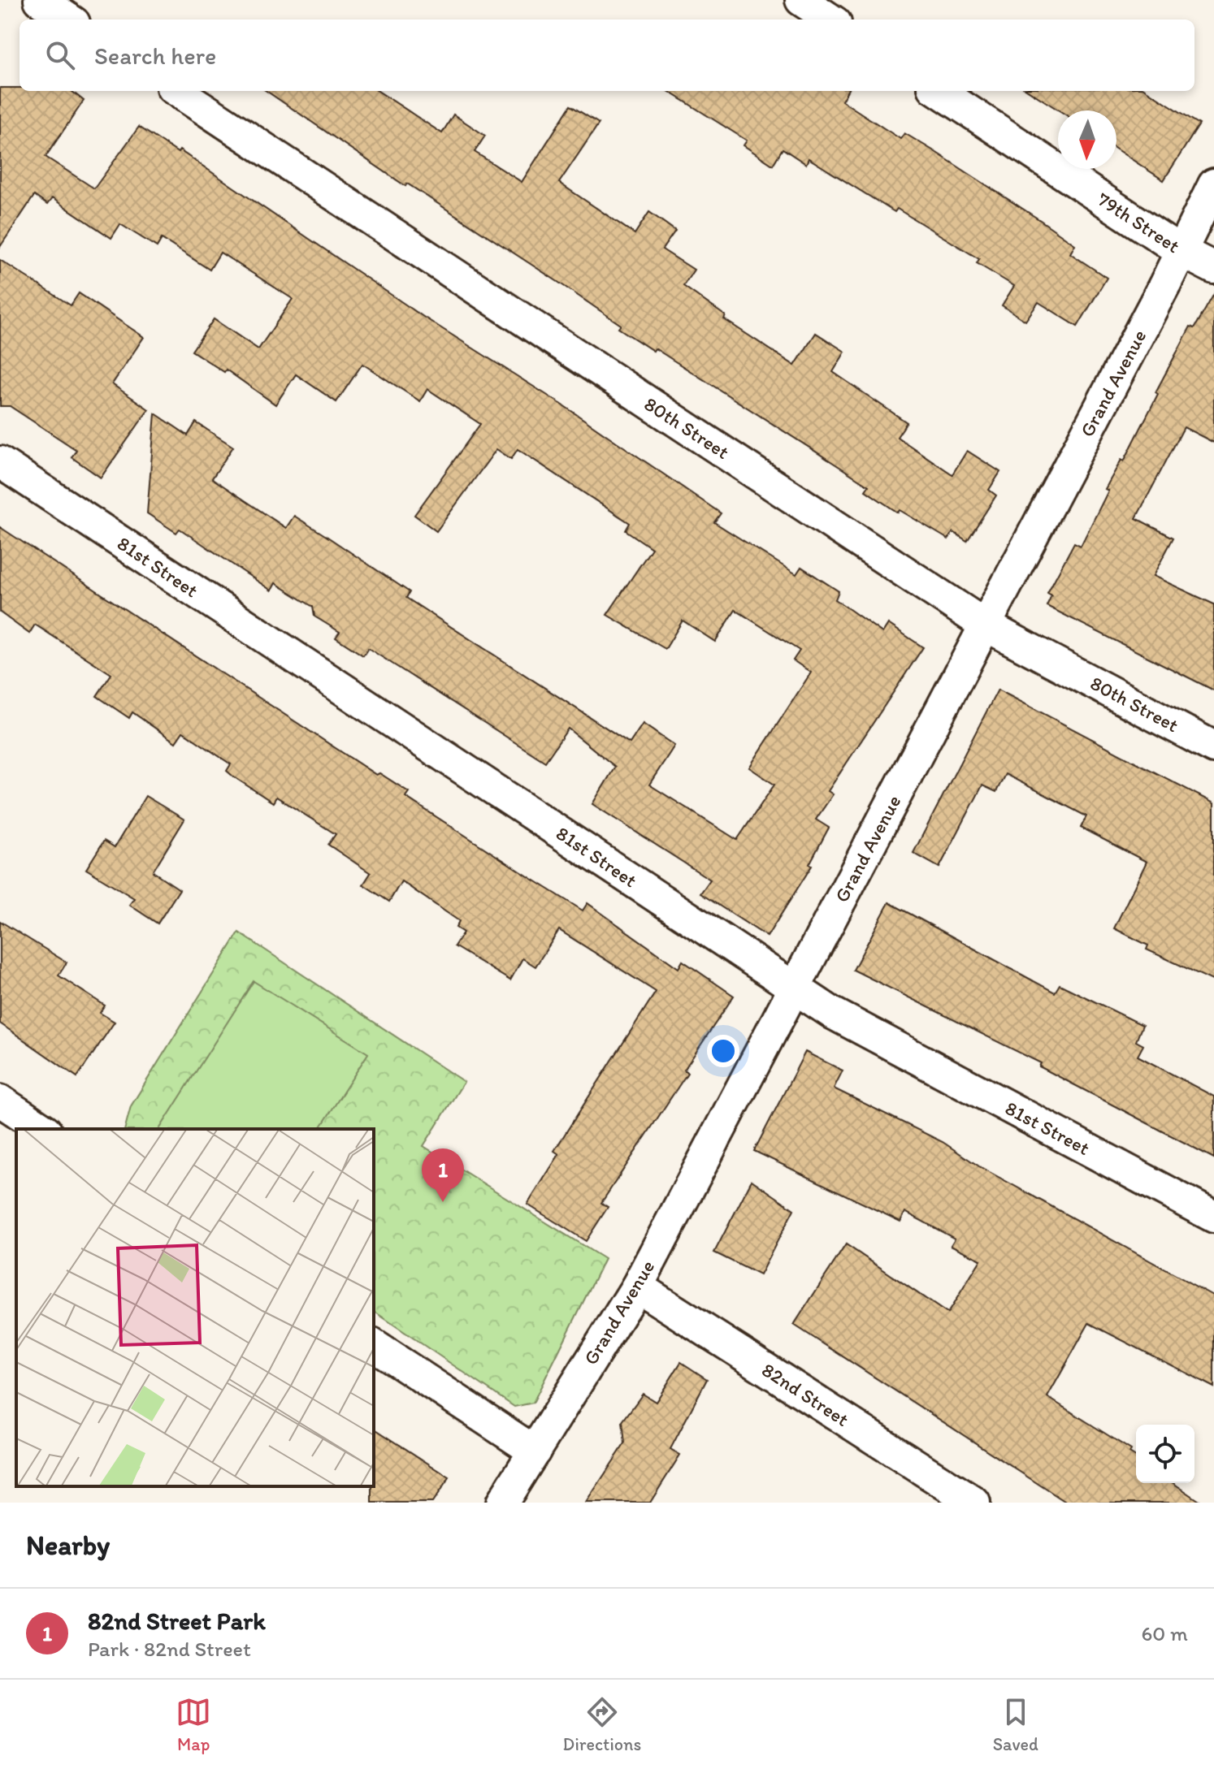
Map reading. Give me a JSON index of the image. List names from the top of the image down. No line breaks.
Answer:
{"streets":{"street":["79th Street","Grand Avenue","80th Street","81st Street","82nd Street"]},"crossings":[["79th Street","Grand Avenue"],["Grand Avenue","80th Street"],["Grand Avenue","81st Street"],["Grand Avenue","82nd Street"]],"north":"bottom","page":{"search":"Search here","pins":"1","heading":"Nearby","list":[{"mark":"1","name":"82nd Street Park","note":"Park · 82nd Street","value":"60 m"}],"nav":["Map","Directions","Saved"]}}
